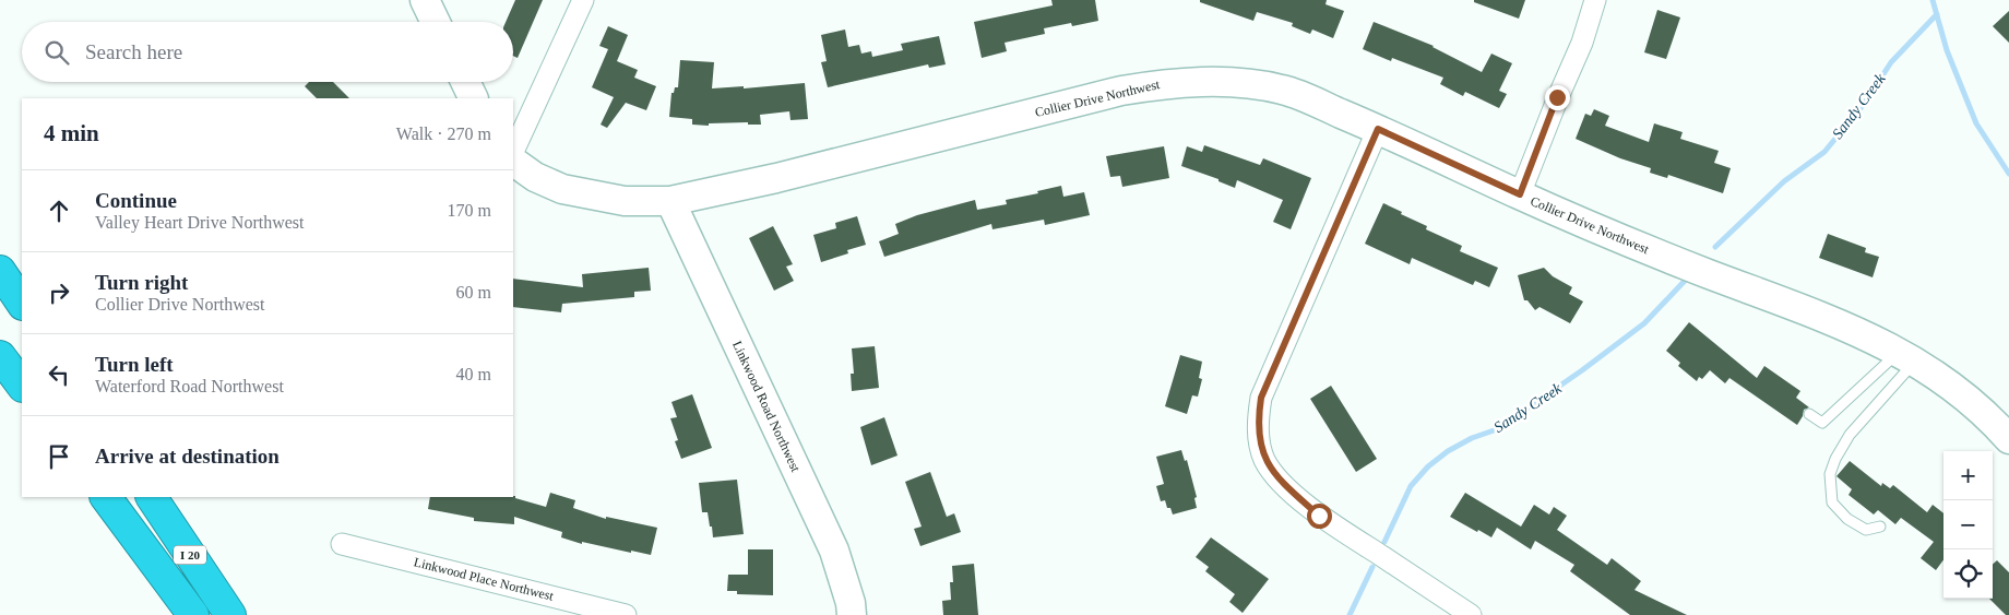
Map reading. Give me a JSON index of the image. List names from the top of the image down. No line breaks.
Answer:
{"streets":{"highway":["I 20"],"main road":["Collier Drive Northwest","Linkwood Road Northwest"],"street":["Linkwood Place Northwest"]},"crossings":[["Collier Drive Northwest","Linkwood Road Northwest"]],"water":["Sandy Creek"],"page":{"search":"Search here","heading":["4 min","Walk · 270 m"],"list":[["Continue","Valley Heart Drive Northwest","170 m"],["Turn right","Collier Drive Northwest","60 m"],["Turn left","Waterford Road Northwest","40 m"],"Arrive at destination"],"map_buttons":["+","−"]}}
